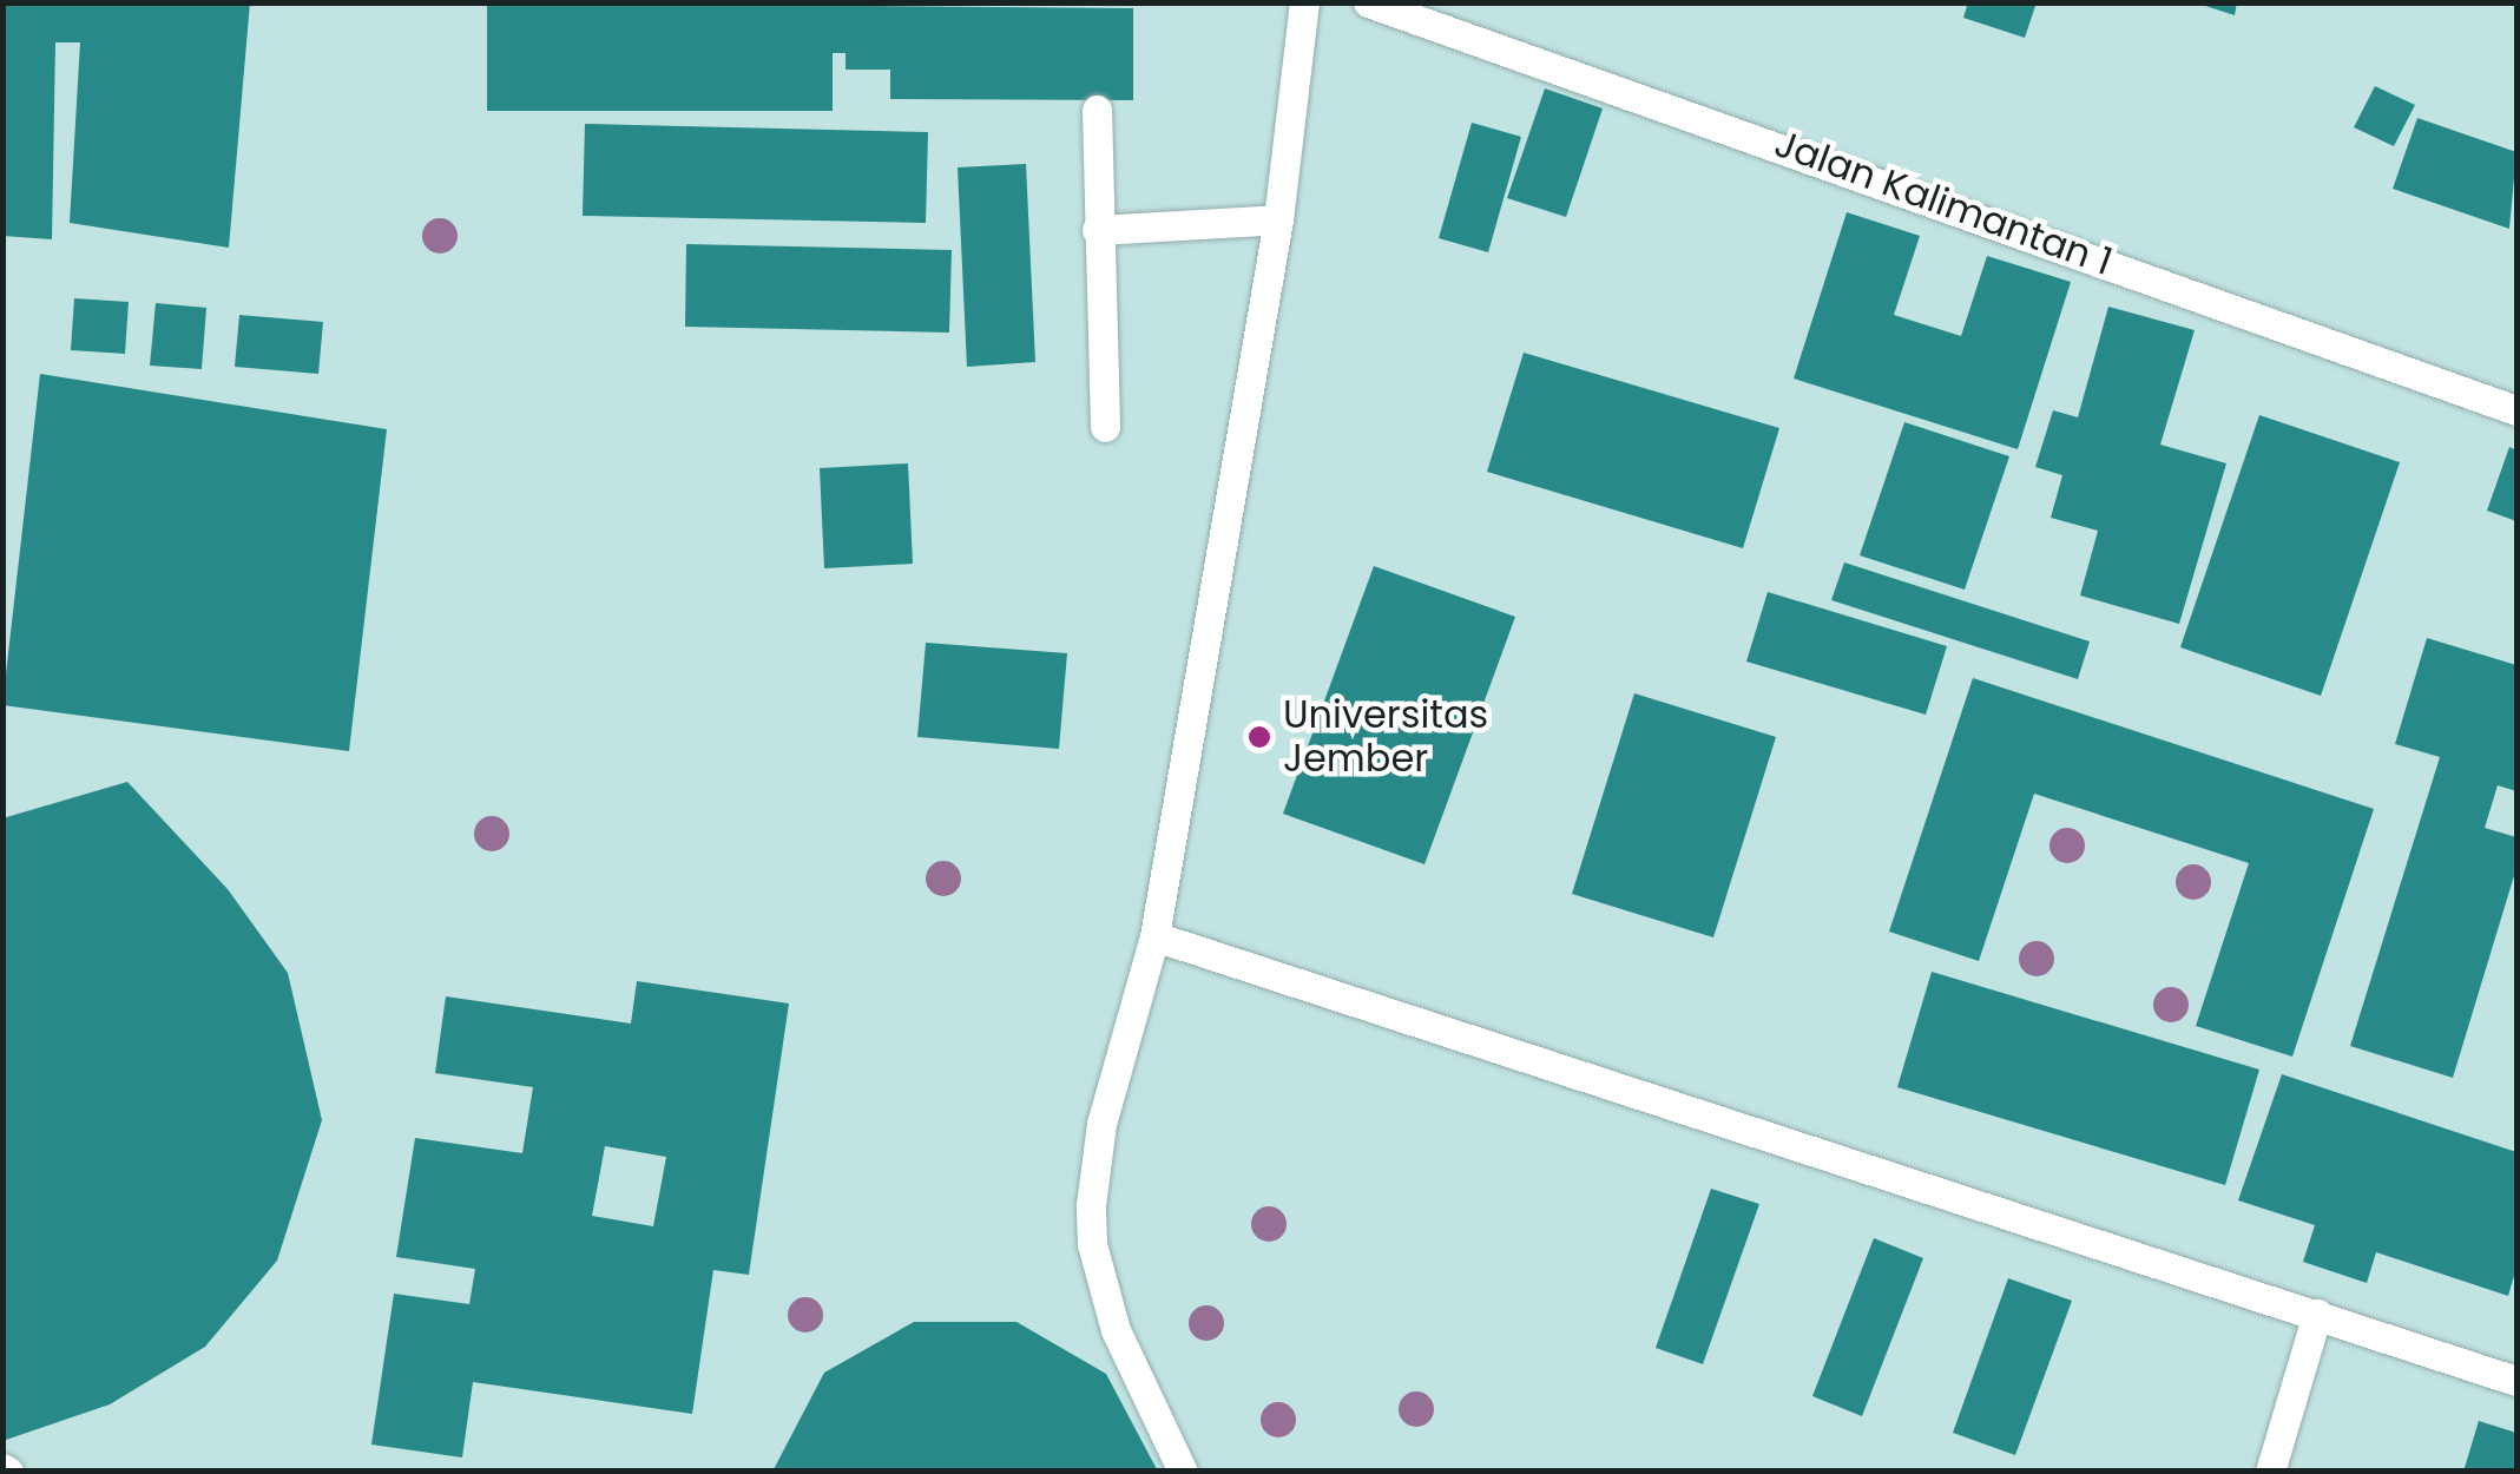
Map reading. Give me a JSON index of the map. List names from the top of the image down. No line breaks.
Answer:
{"streets":{"lane":["Jalan Kalimantan 1"]},"places":["Universitas Jember"]}
